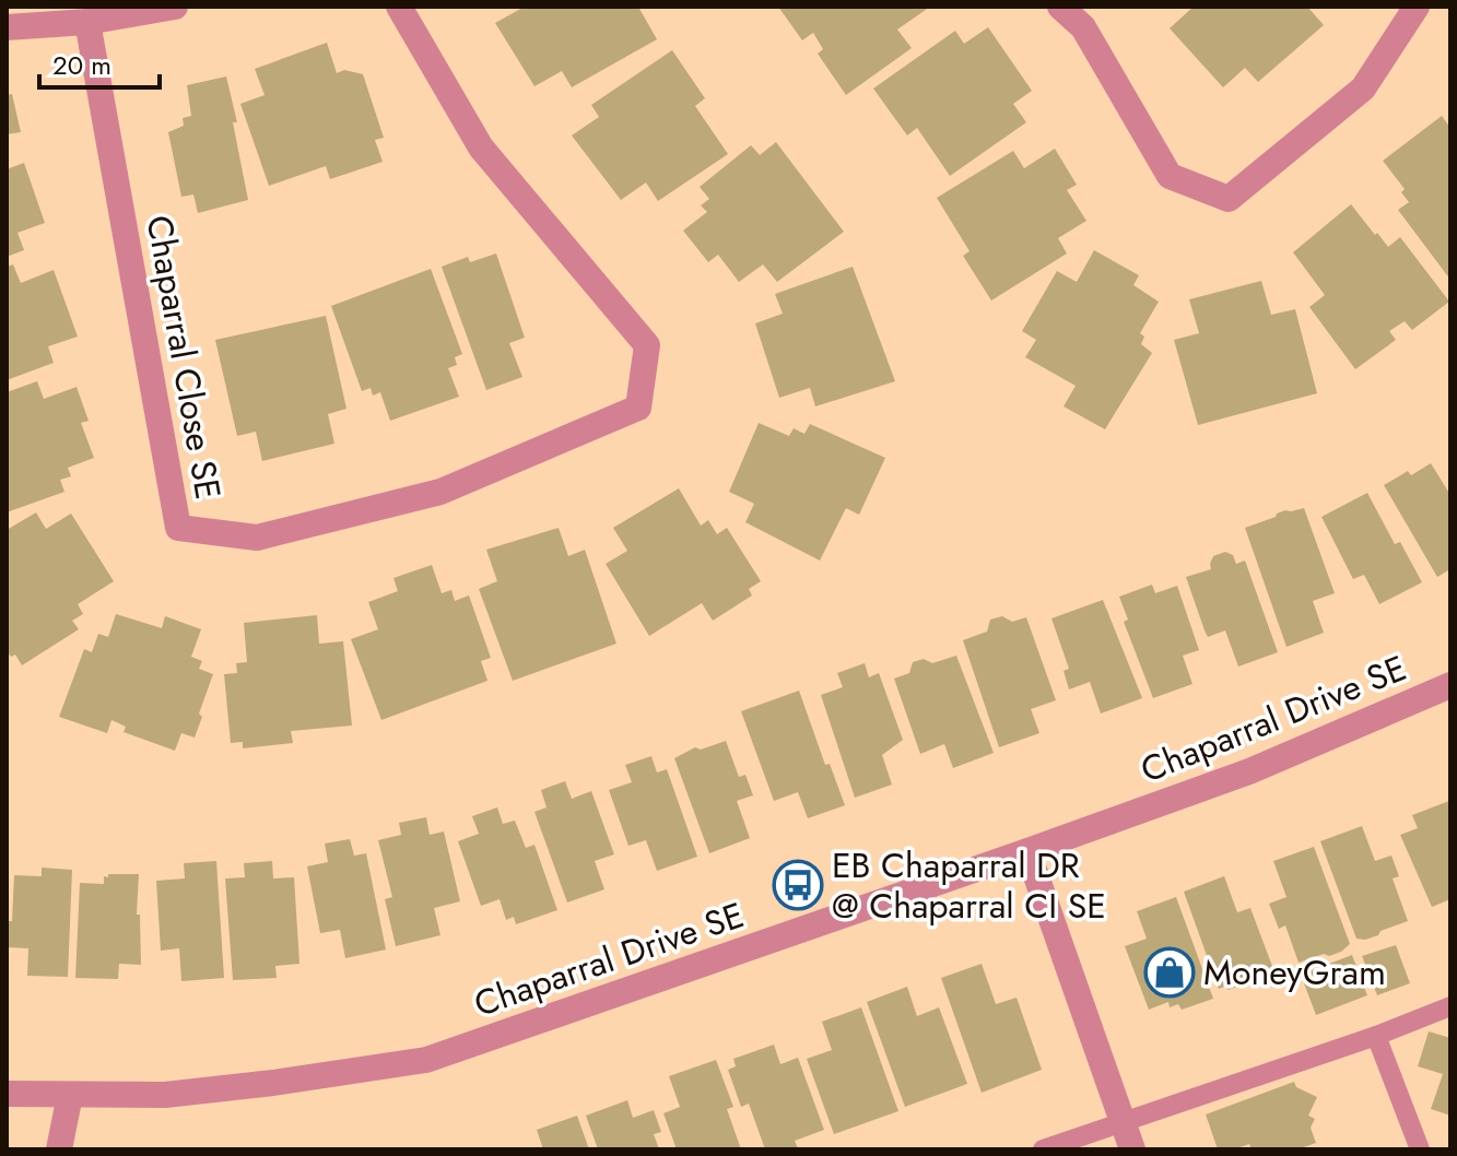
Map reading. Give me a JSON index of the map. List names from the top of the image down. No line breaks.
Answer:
{"streets":{"street":["Chaparral Close SE","Chaparral Drive SE"]},"places":{"bus stop":["EB Chaparral DR @ Chaparral CI SE"],"shop":["MoneyGram"]},"scale_bar":"20 m"}
